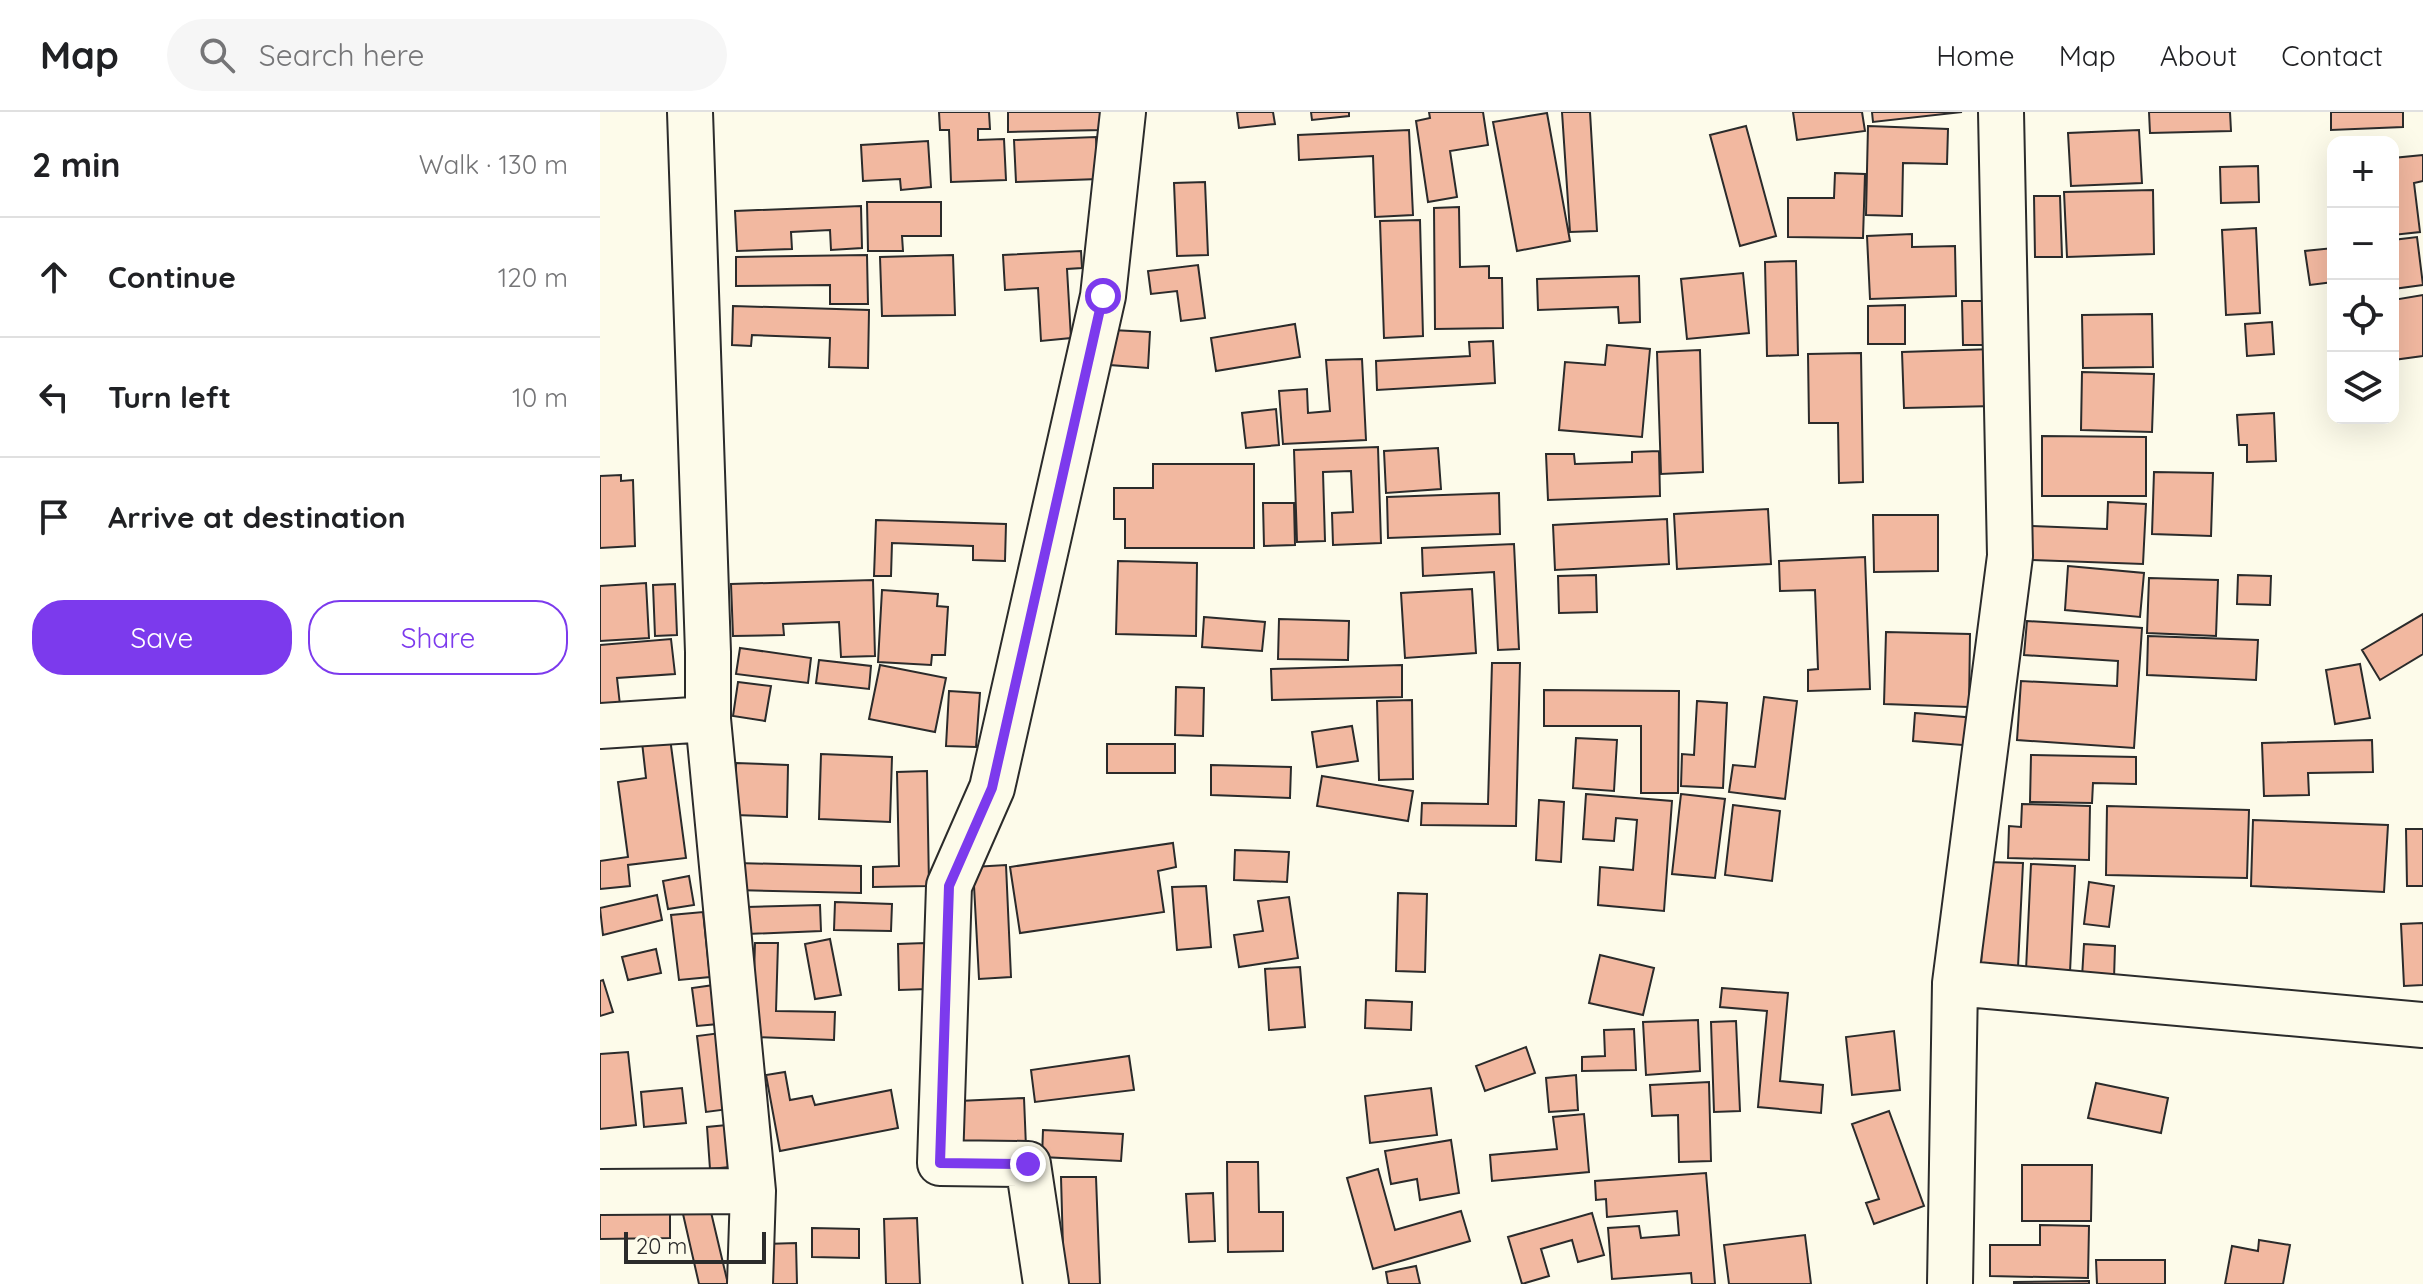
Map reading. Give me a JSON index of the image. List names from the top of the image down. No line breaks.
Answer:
{"scale_bar":"20 m","page":{"header":"Map","search":"Search here","nav":["Home","Map","About","Contact"],"heading":["2 min","Walk · 130 m"],"map_buttons":["+","−"],"list":[["Continue","120 m"],["Turn left","10 m"],"Arrive at destination"],"buttons":["Save","Share"],"scale":"20 m"}}
